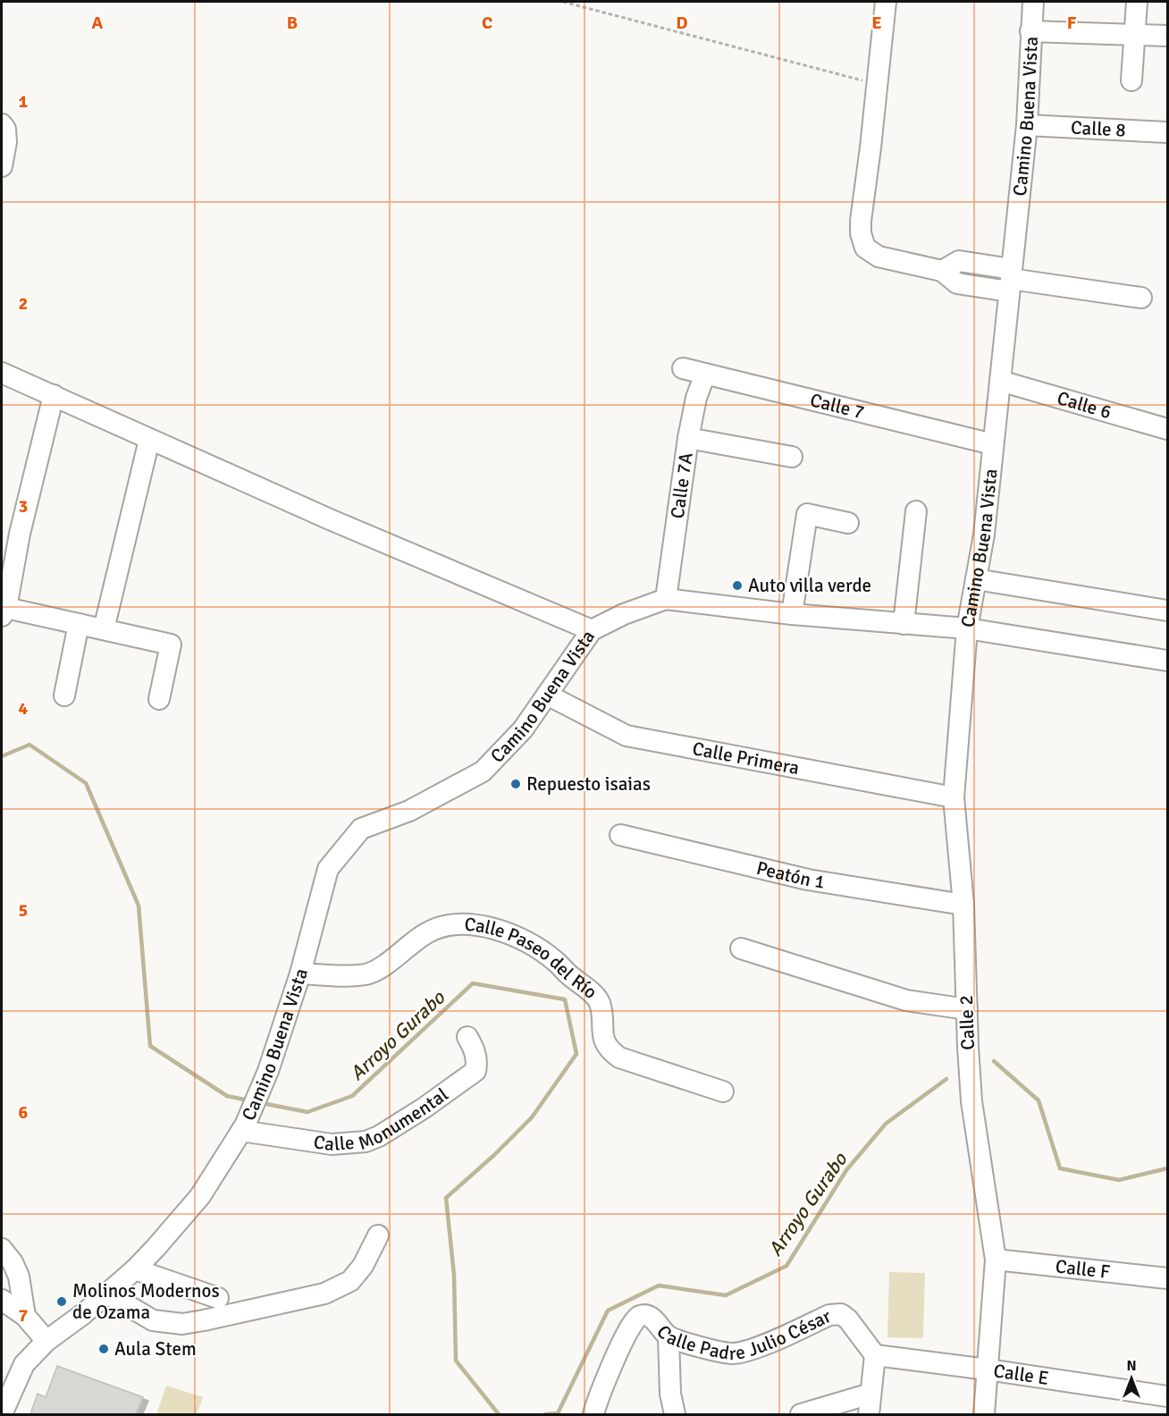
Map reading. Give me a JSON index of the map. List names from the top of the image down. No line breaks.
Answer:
{"streets":{"street":["Camino Buena Vista","Calle 8","Calle 6","Calle 7","Calle 7A","Calle Primera","Peatón 1","Calle Paseo del Río","Calle 2","Calle Monumental","Calle F","Calle Padre Julio César","Calle E"]},"crossings":[["Camino Buena Vista","Calle 8"],["Camino Buena Vista","Calle 6"],["Camino Buena Vista","Calle 7"],["Camino Buena Vista","Calle 7A"],["Camino Buena Vista","Calle Primera"],["Camino Buena Vista","Calle Paseo del Río"],["Camino Buena Vista","Calle 2"],["Camino Buena Vista","Calle Monumental"],["Calle 7","Calle 7A"],["Calle Primera","Calle 2"],["Peatón 1","Calle 2"],["Calle 2","Calle F"],["Calle 2","Calle E"],["Calle Padre Julio César","Calle E"]],"water":["Arroyo Gurabo"],"places":["Auto villa verde","Repuesto isaias","Molinos Modernos de Ozama","Aula Stem"],"north":"top","grid":{"columns":["A","B","C","D","E","F"],"rows":["1","2","3","4","5","6","7"]}}
